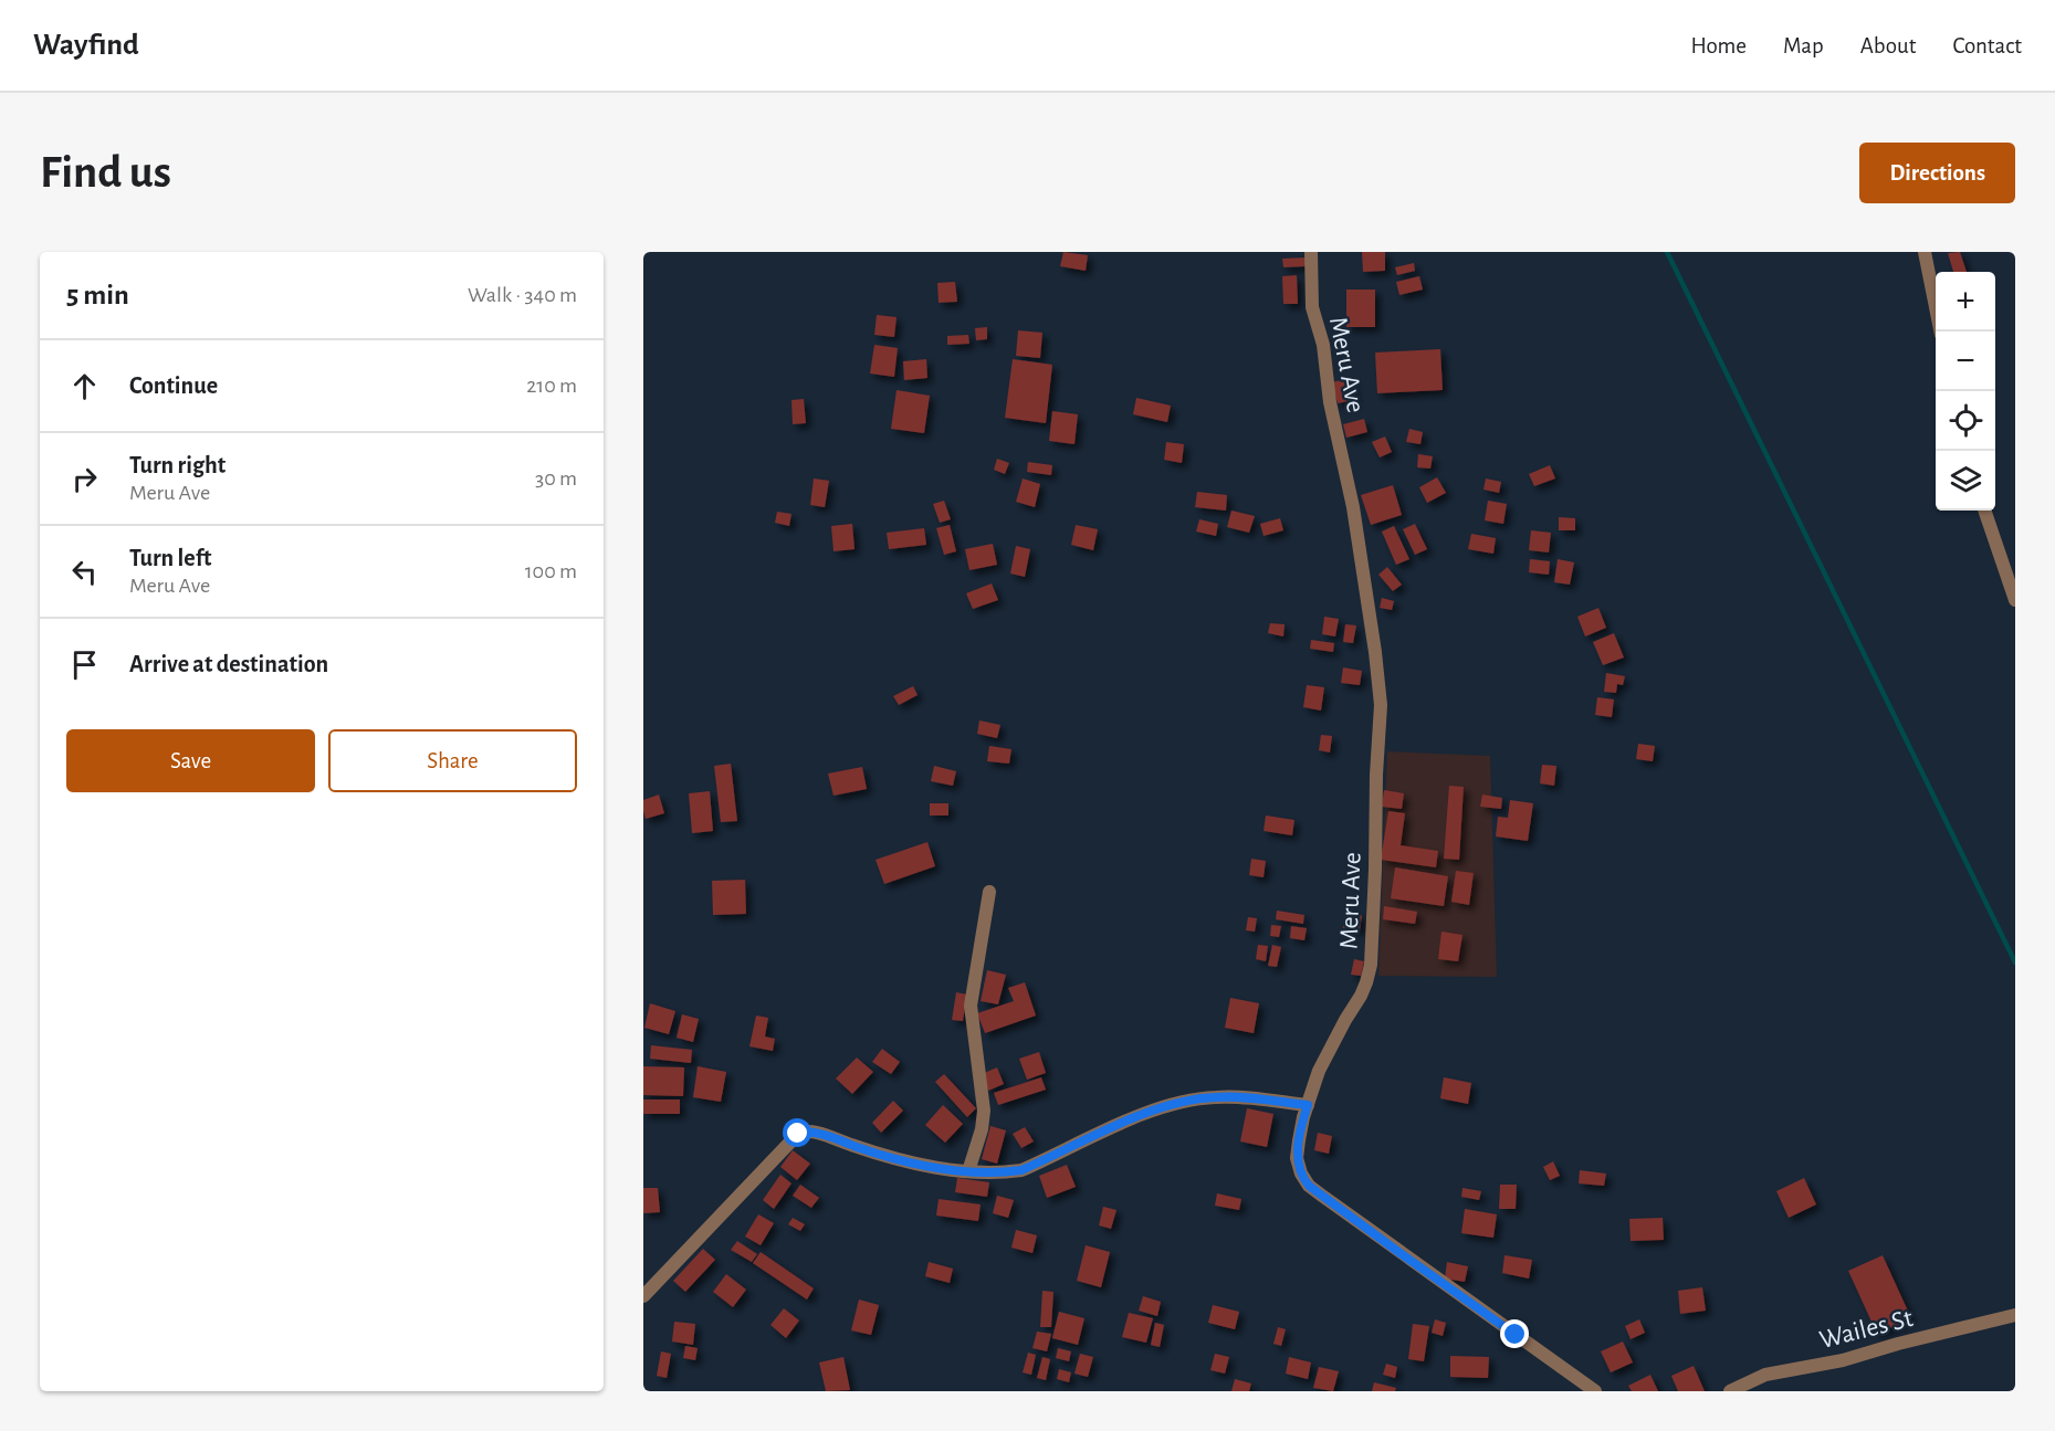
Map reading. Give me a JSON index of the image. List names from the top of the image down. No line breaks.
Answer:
{"streets":{"street":["Meru Ave","Wailes St"]},"page":{"header":"Wayfind","nav":["Home","Map","About","Contact"],"buttons":["Directions",["Save","Share"]],"title":"Find us","heading":["5 min","Walk · 340 m"],"map_buttons":["+","−"],"list":[["Continue","210 m"],["Turn right","Meru Ave","30 m"],["Turn left","Meru Ave","100 m"],"Arrive at destination"]}}
